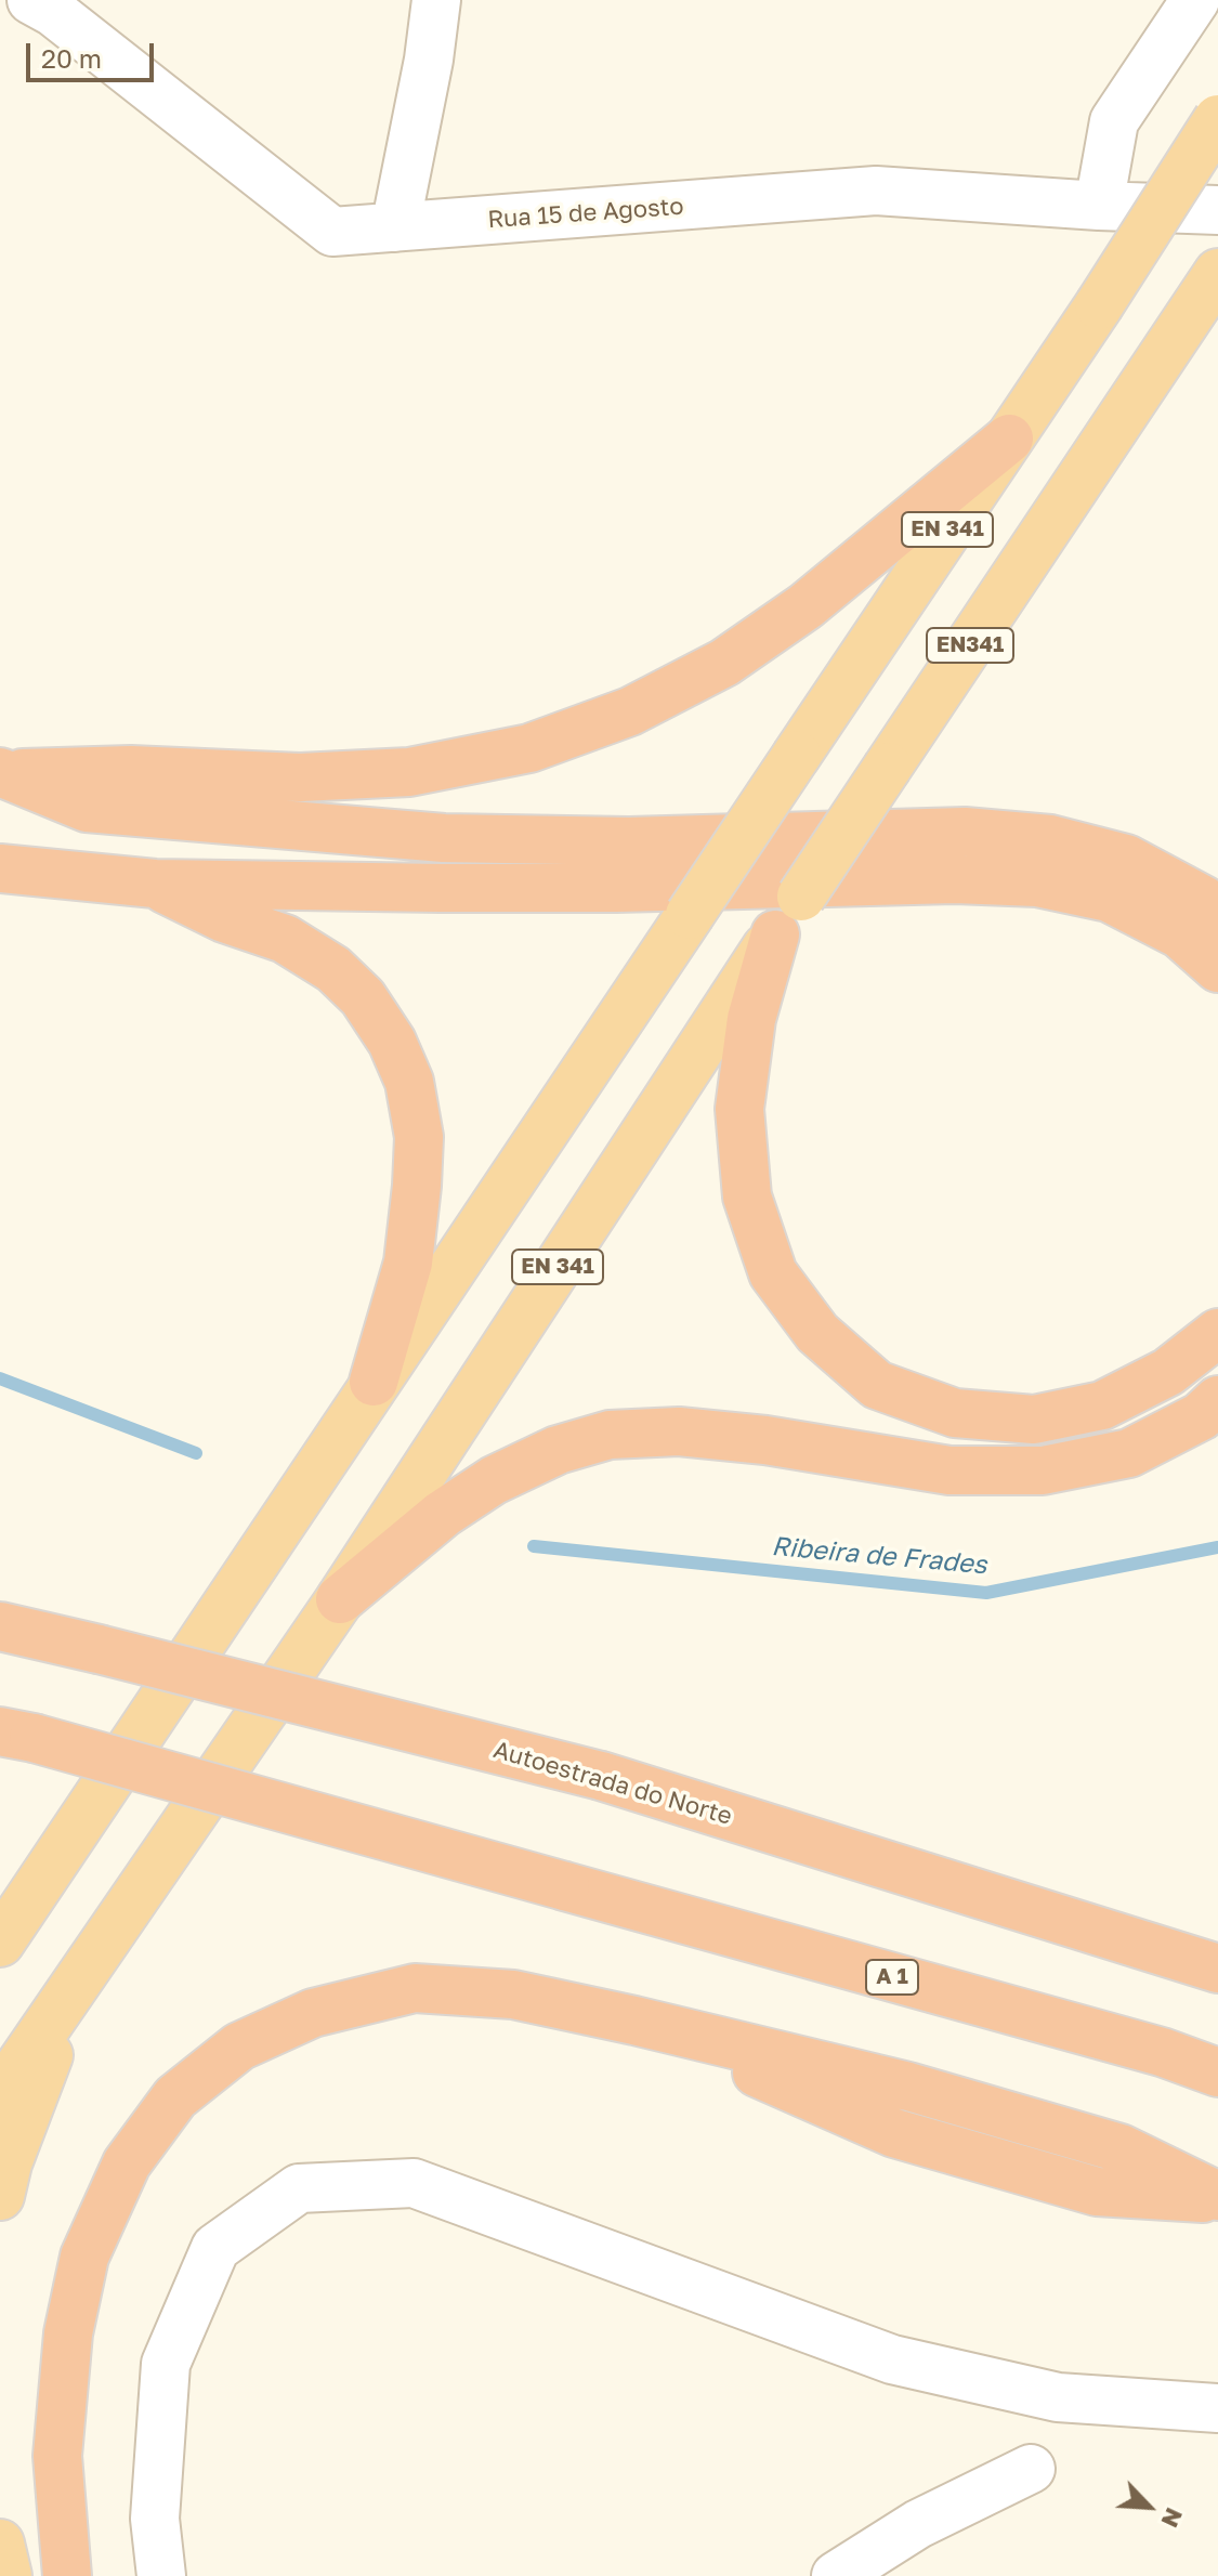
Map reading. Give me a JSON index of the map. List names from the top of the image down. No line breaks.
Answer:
{"streets":{"highway":["EN 341","EN341","Autoestrada do Norte","A 1"],"street":["Rua 15 de Agosto"]},"crossings":[["EN 341","EN341"]],"water":["Ribeira de Frades"],"scale_bar":"20 m","north":"bottom right"}
